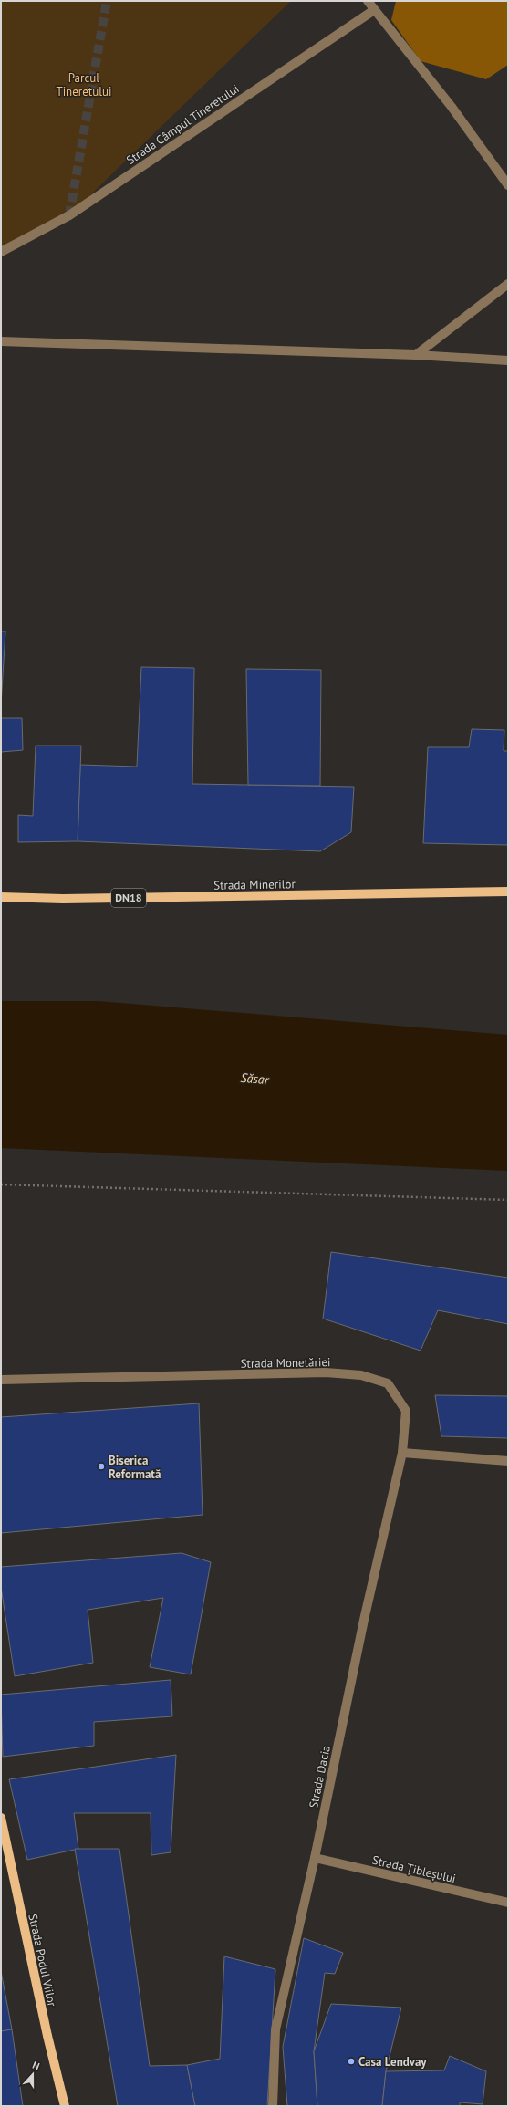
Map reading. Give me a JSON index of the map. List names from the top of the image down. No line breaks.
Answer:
{"streets":{"main road":["Strada Minerilor","DN18","Strada Podul Viilor"],"street":["Strada Câmpul Tineretului","Strada Monetăriei","Strada Dacia","Strada Țibleșului"]},"crossings":[["Strada Monetăriei","Strada Dacia"],["Strada Dacia","Strada Țibleșului"]],"water":["Săsar"],"parks":["Parcul Tineretului"],"places":["Biserica Reformată","Casa Lendvay"],"north":"top"}
